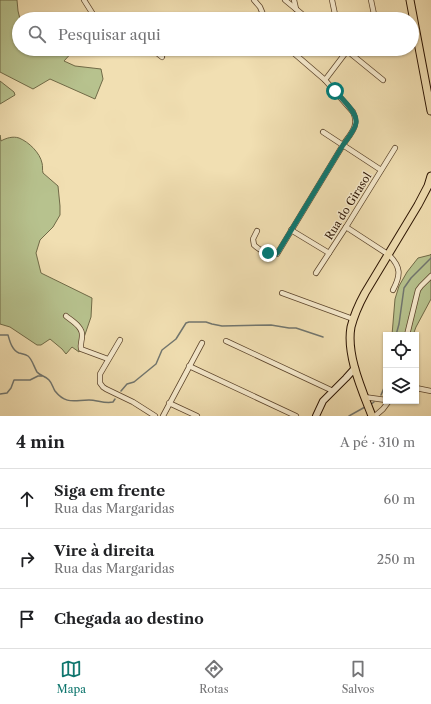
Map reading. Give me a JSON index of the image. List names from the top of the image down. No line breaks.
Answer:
{"streets":{"street":["Rua do Girasol"]},"page":{"search":"Pesquisar aqui","heading":["4 min","A pé · 310 m"],"list":[["Siga em frente","Rua das Margaridas","60 m"],["Vire à direita","Rua das Margaridas","250 m"],"Chegada ao destino"],"nav":["Mapa","Rotas","Salvos"]}}
